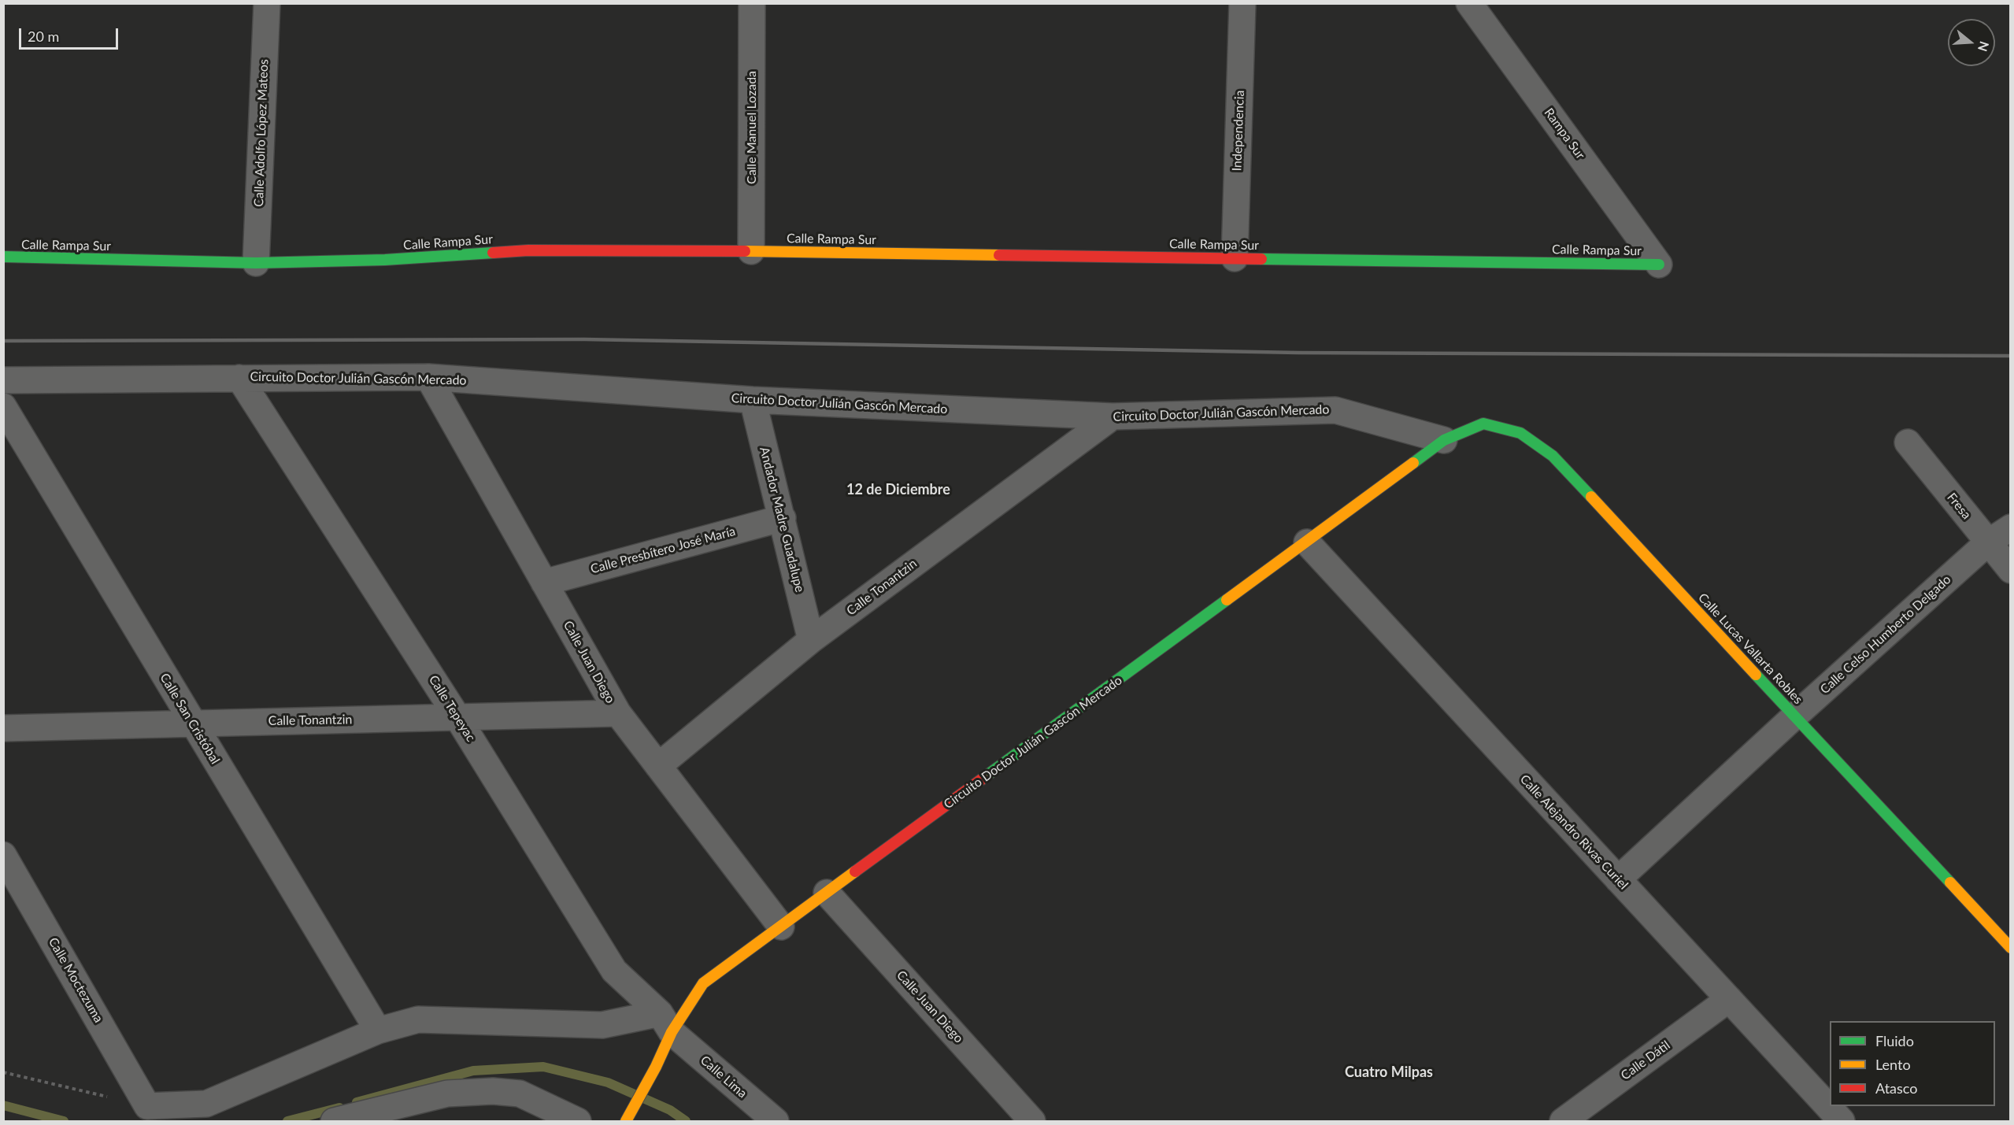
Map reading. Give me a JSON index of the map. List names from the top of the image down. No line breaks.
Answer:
{"streets":{"street":["Calle Manuel Lozada","Independencia","Calle Adolfo López Mateos","Rampa Sur","Calle Rampa Sur","Circuito Doctor Julián Gascón Mercado","Fresa","Andador Madre Guadalupe","Calle Presbítero José María","Calle Tonantzin","Calle Celso Humberto Delgado","Calle Lucas Vallarta Robles","Calle Juan Diego","Calle Tepeyac","Calle San Cristóbal","Calle Alejandro Rivas Curiel","Calle Moctezuma","Calle Dátil","Calle Lima"]},"crossings":[["Calle Manuel Lozada","Calle Rampa Sur"],["Independencia","Calle Rampa Sur"],["Calle Adolfo López Mateos","Calle Rampa Sur"],["Rampa Sur","Calle Rampa Sur"],["Circuito Doctor Julián Gascón Mercado","Andador Madre Guadalupe"],["Circuito Doctor Julián Gascón Mercado","Calle Tonantzin"],["Circuito Doctor Julián Gascón Mercado","Calle Lucas Vallarta Robles"],["Circuito Doctor Julián Gascón Mercado","Calle Juan Diego"],["Circuito Doctor Julián Gascón Mercado","Calle Tepeyac"],["Circuito Doctor Julián Gascón Mercado","Calle Alejandro Rivas Curiel"],["Circuito Doctor Julián Gascón Mercado","Calle Lima"],["Fresa","Calle Celso Humberto Delgado"],["Andador Madre Guadalupe","Calle Presbítero José María"],["Andador Madre Guadalupe","Calle Tonantzin"],["Calle Presbítero José María","Calle Juan Diego"],["Calle Tonantzin","Calle Juan Diego"],["Calle Tonantzin","Calle Tepeyac"],["Calle Tonantzin","Calle San Cristóbal"],["Calle Celso Humberto Delgado","Calle Lucas Vallarta Robles"],["Calle Celso Humberto Delgado","Calle Alejandro Rivas Curiel"],["Calle Tepeyac","Calle Lima"],["Calle Alejandro Rivas Curiel","Calle Dátil"]],"districts":["12 de Diciembre","Cuatro Milpas"],"legend":["Fluido","Lento","Atasco"],"scale_bar":"20 m","north":"right"}
